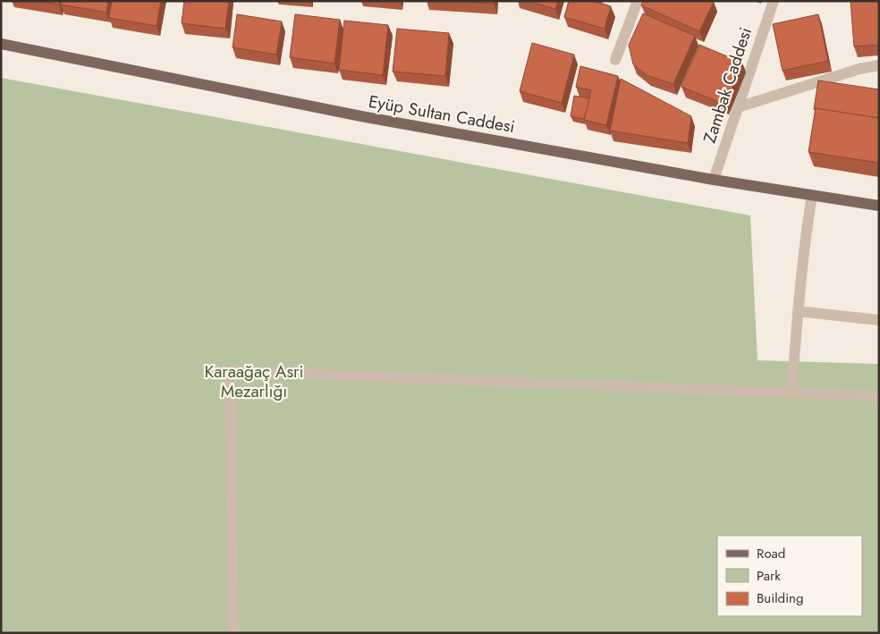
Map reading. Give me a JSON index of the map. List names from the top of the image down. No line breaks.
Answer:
{"streets":{"main road":["Eyüp Sultan Caddesi"],"street":["Zambak Caddesi"]},"crossings":[["Zambak Caddesi","Eyüp Sultan Caddesi"]],"parks":["Karaağaç Asri Mezarlığı"],"legend":["Road","Park","Building"]}
